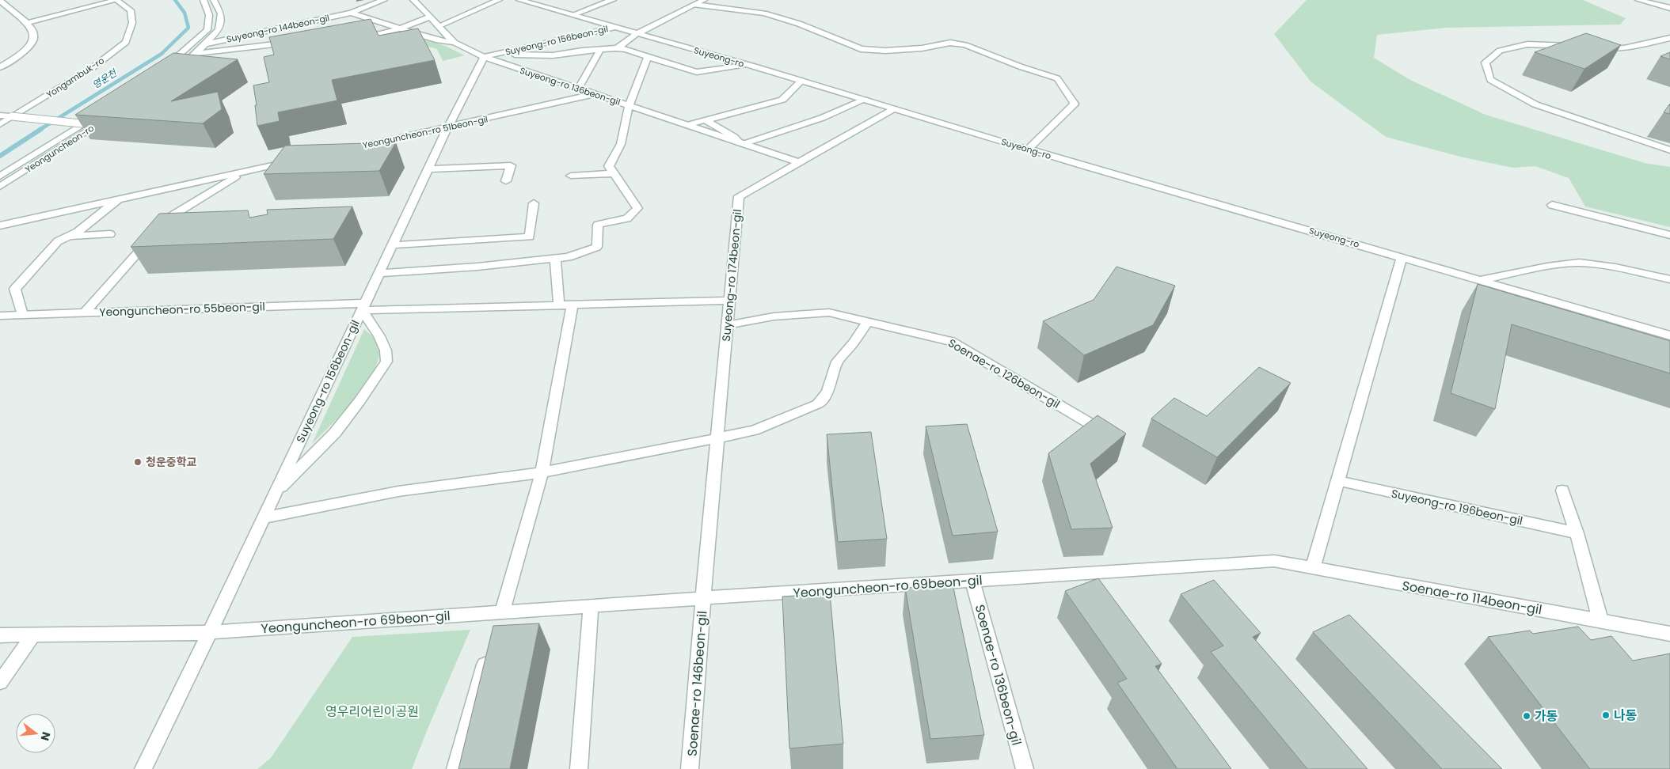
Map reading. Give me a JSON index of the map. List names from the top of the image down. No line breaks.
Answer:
{"streets":{"street":["Suyeong-ro 144beon-gil","Suyeong-ro 156beon-gil","Suyeong-ro","Yongambuk-ro","Suyeong-ro 136beon-gil","Yeonguncheon-ro 51beon-gil","Yeonguncheon-ro","Suyeong-ro 174beon-gil","Yeonguncheon-ro 55beon-gil","Soenae-ro 126beon-gil","Suyeong-ro 196beon-gil","Yeonguncheon-ro 69beon-gil","Soenae-ro 114beon-gil","Soenae-ro 136beon-gil","Soenae-ro 146beon-gil"]},"crossings":[["Suyeong-ro 156beon-gil","Suyeong-ro"],["Suyeong-ro 156beon-gil","Suyeong-ro 136beon-gil"],["Suyeong-ro 156beon-gil","Yeonguncheon-ro 51beon-gil"],["Suyeong-ro 156beon-gil","Yeonguncheon-ro 55beon-gil"],["Suyeong-ro 156beon-gil","Yeonguncheon-ro 69beon-gil"],["Suyeong-ro","Suyeong-ro 174beon-gil"],["Suyeong-ro 136beon-gil","Yeonguncheon-ro 51beon-gil"],["Suyeong-ro 136beon-gil","Suyeong-ro 174beon-gil"],["Suyeong-ro 174beon-gil","Yeonguncheon-ro 55beon-gil"],["Suyeong-ro 174beon-gil","Soenae-ro 126beon-gil"],["Suyeong-ro 174beon-gil","Yeonguncheon-ro 69beon-gil"],["Suyeong-ro 174beon-gil","Soenae-ro 146beon-gil"],["Yeonguncheon-ro 69beon-gil","Soenae-ro 114beon-gil"],["Yeonguncheon-ro 69beon-gil","Soenae-ro 136beon-gil"],["Yeonguncheon-ro 69beon-gil","Soenae-ro 146beon-gil"]],"water":["영운천"],"parks":["영우리어린이공원"],"places":["청운중학교","나동","가동"],"north":"right"}
